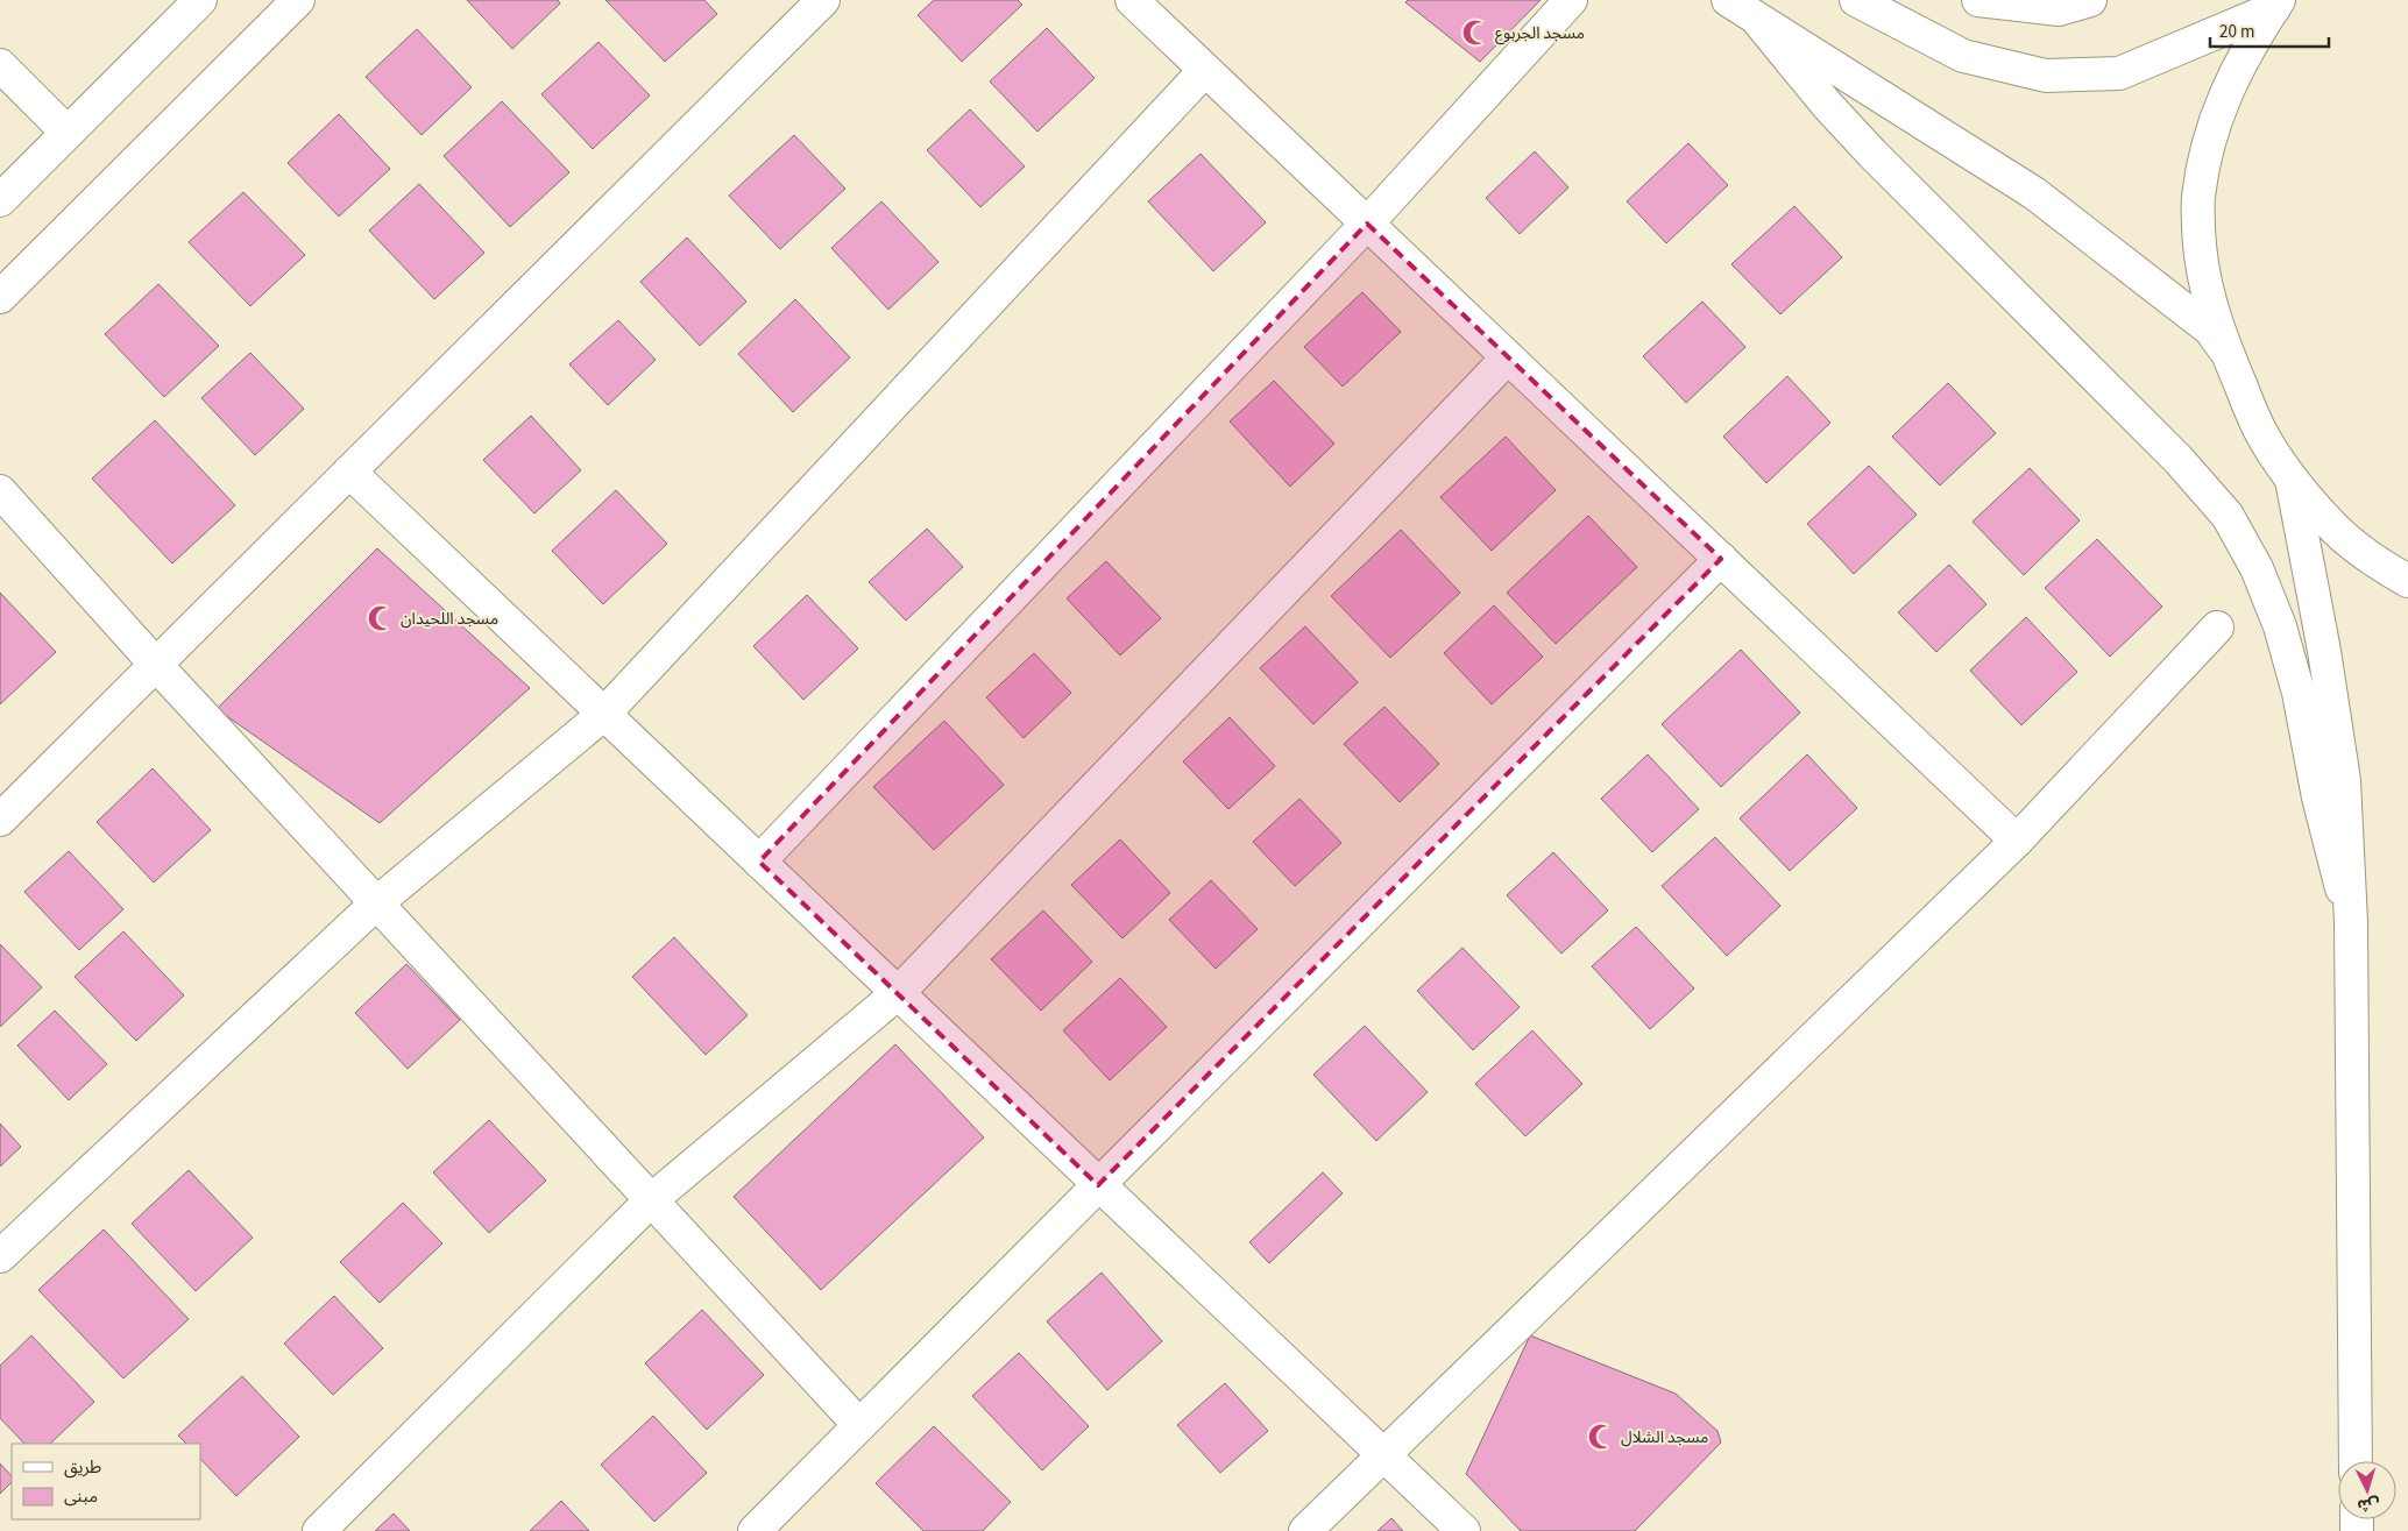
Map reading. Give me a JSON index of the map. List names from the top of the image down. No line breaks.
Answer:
{"places":{"mosque":["مسجد الجربوع","مسجد اللحيدان","مسجد الشلال"]},"legend":["طريق","مبنى"],"scale_bar":"20 m","north":"bottom"}
